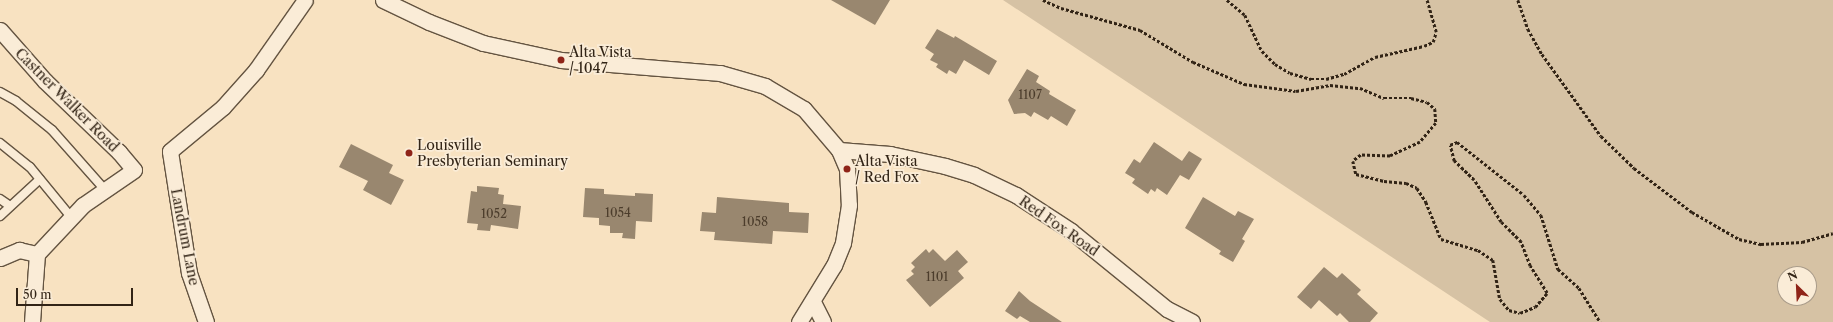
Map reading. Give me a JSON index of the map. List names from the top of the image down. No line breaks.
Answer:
{"streets":{"street":["Castner Walker Road","Red Fox Road","Landrum Lane"]},"places":["Alta Vista / 1047","Louisville Presbyterian Seminary","Alta Vista / Red Fox"],"house_numbers":["1107","1054","1052","1058","1101"],"scale_bar":"50 m","north":"top left"}
